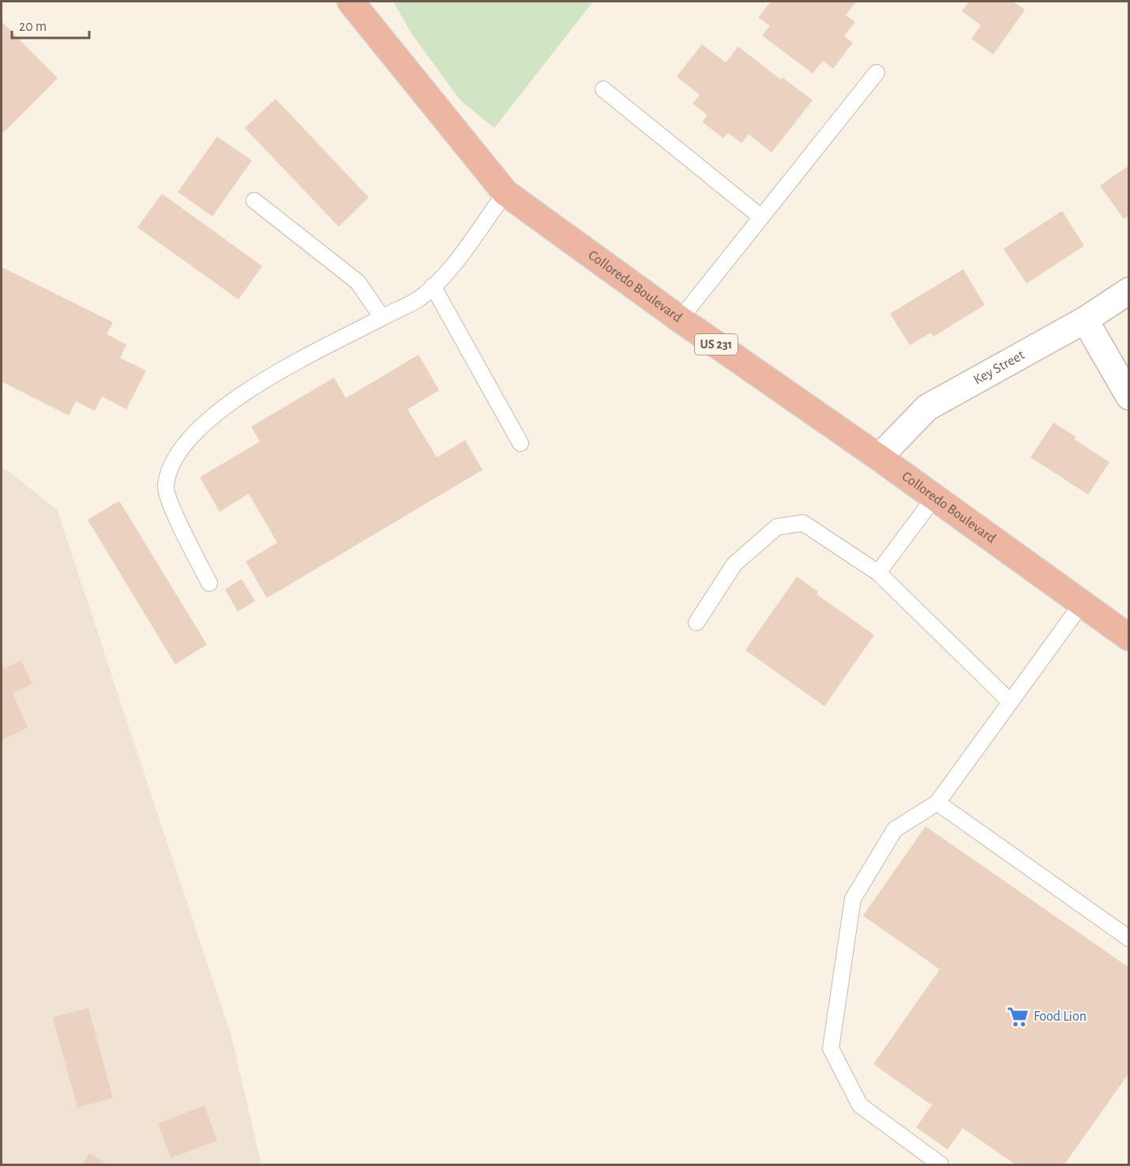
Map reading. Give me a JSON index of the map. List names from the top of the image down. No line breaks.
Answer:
{"streets":{"highway":["Colloredo Boulevard","US 231"],"street":["Key Street"]},"crossings":[["Colloredo Boulevard","Key Street"]],"places":{"supermarket":["Food Lion"]},"scale_bar":"20 m"}
